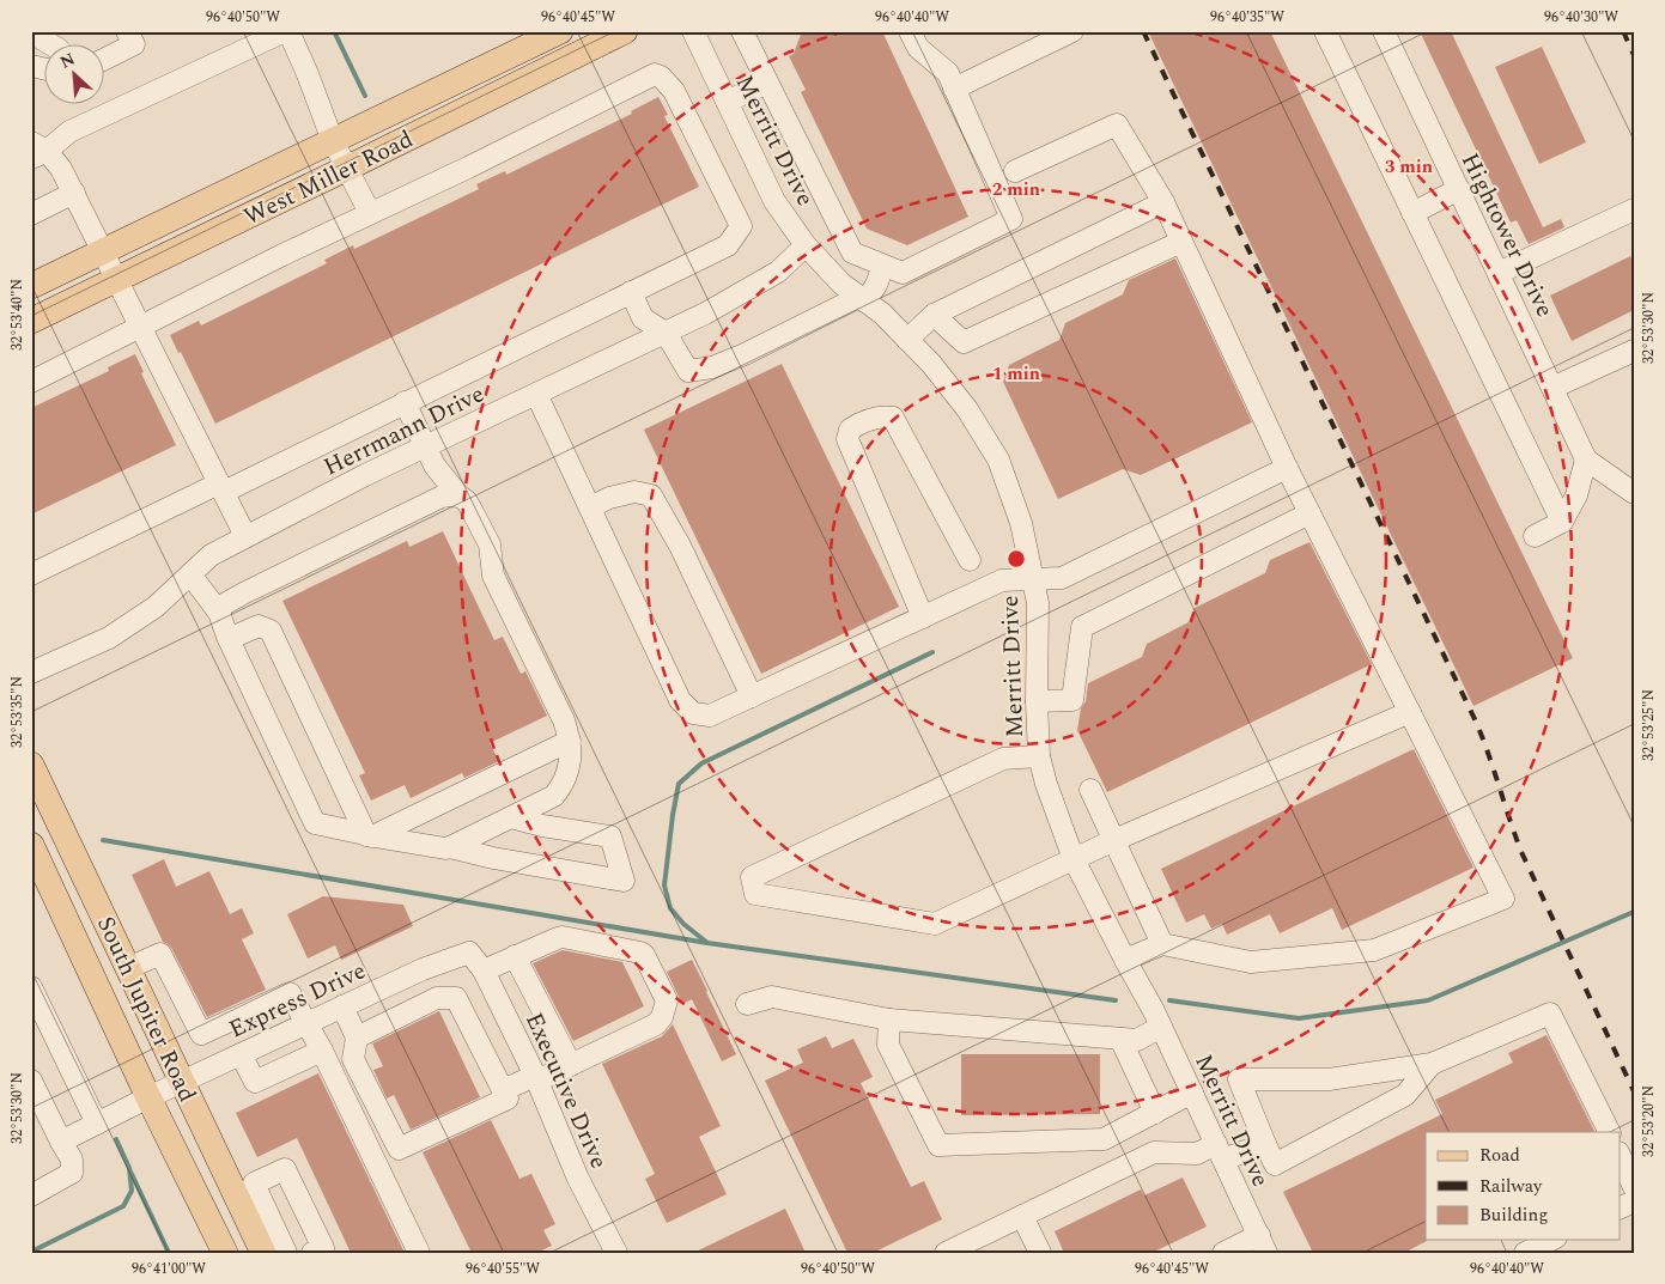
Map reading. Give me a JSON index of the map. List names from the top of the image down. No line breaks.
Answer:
{"streets":{"main road":["West Miller Road","South Jupiter Road"],"street":["Merritt Drive","Hightower Drive","Herrmann Drive","Express Drive","Executive Drive"]},"crossings":[["Merritt Drive","Herrmann Drive"],["Express Drive","South Jupiter Road"],["Express Drive","Executive Drive"]],"legend":["Road","Railway","Building"],"north":"top left","coordinates":["96°40'50\"W","96°40'45\"W","96°40'40\"W","96°40'35\"W","96°40'30\"W","32°53'40\"N","32°53'30\"N","32°53'35\"N","32°53'25\"N","32°53'20\"N","96°41'00\"W","96°40'55\"W"],"rings":["3 min","2 min","1 min"]}
